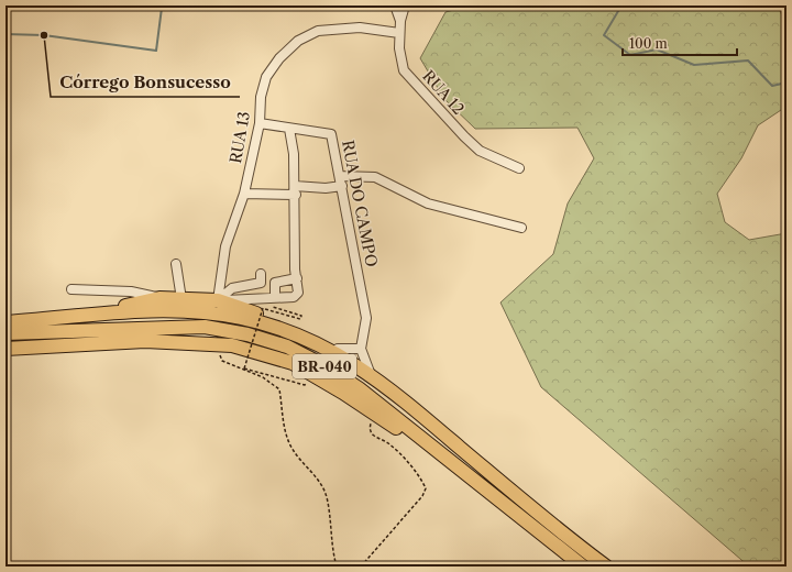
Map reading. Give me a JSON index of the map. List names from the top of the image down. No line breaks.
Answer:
{"streets":{"highway":["BR-040"],"street":["RUA 12","RUA 13","RUA DO CAMPO"]},"crossings":[["RUA 12","RUA 13"],["RUA 13","RUA DO CAMPO"]],"places":["Córrego Bonsucesso"],"scale_bar":"100 m"}
